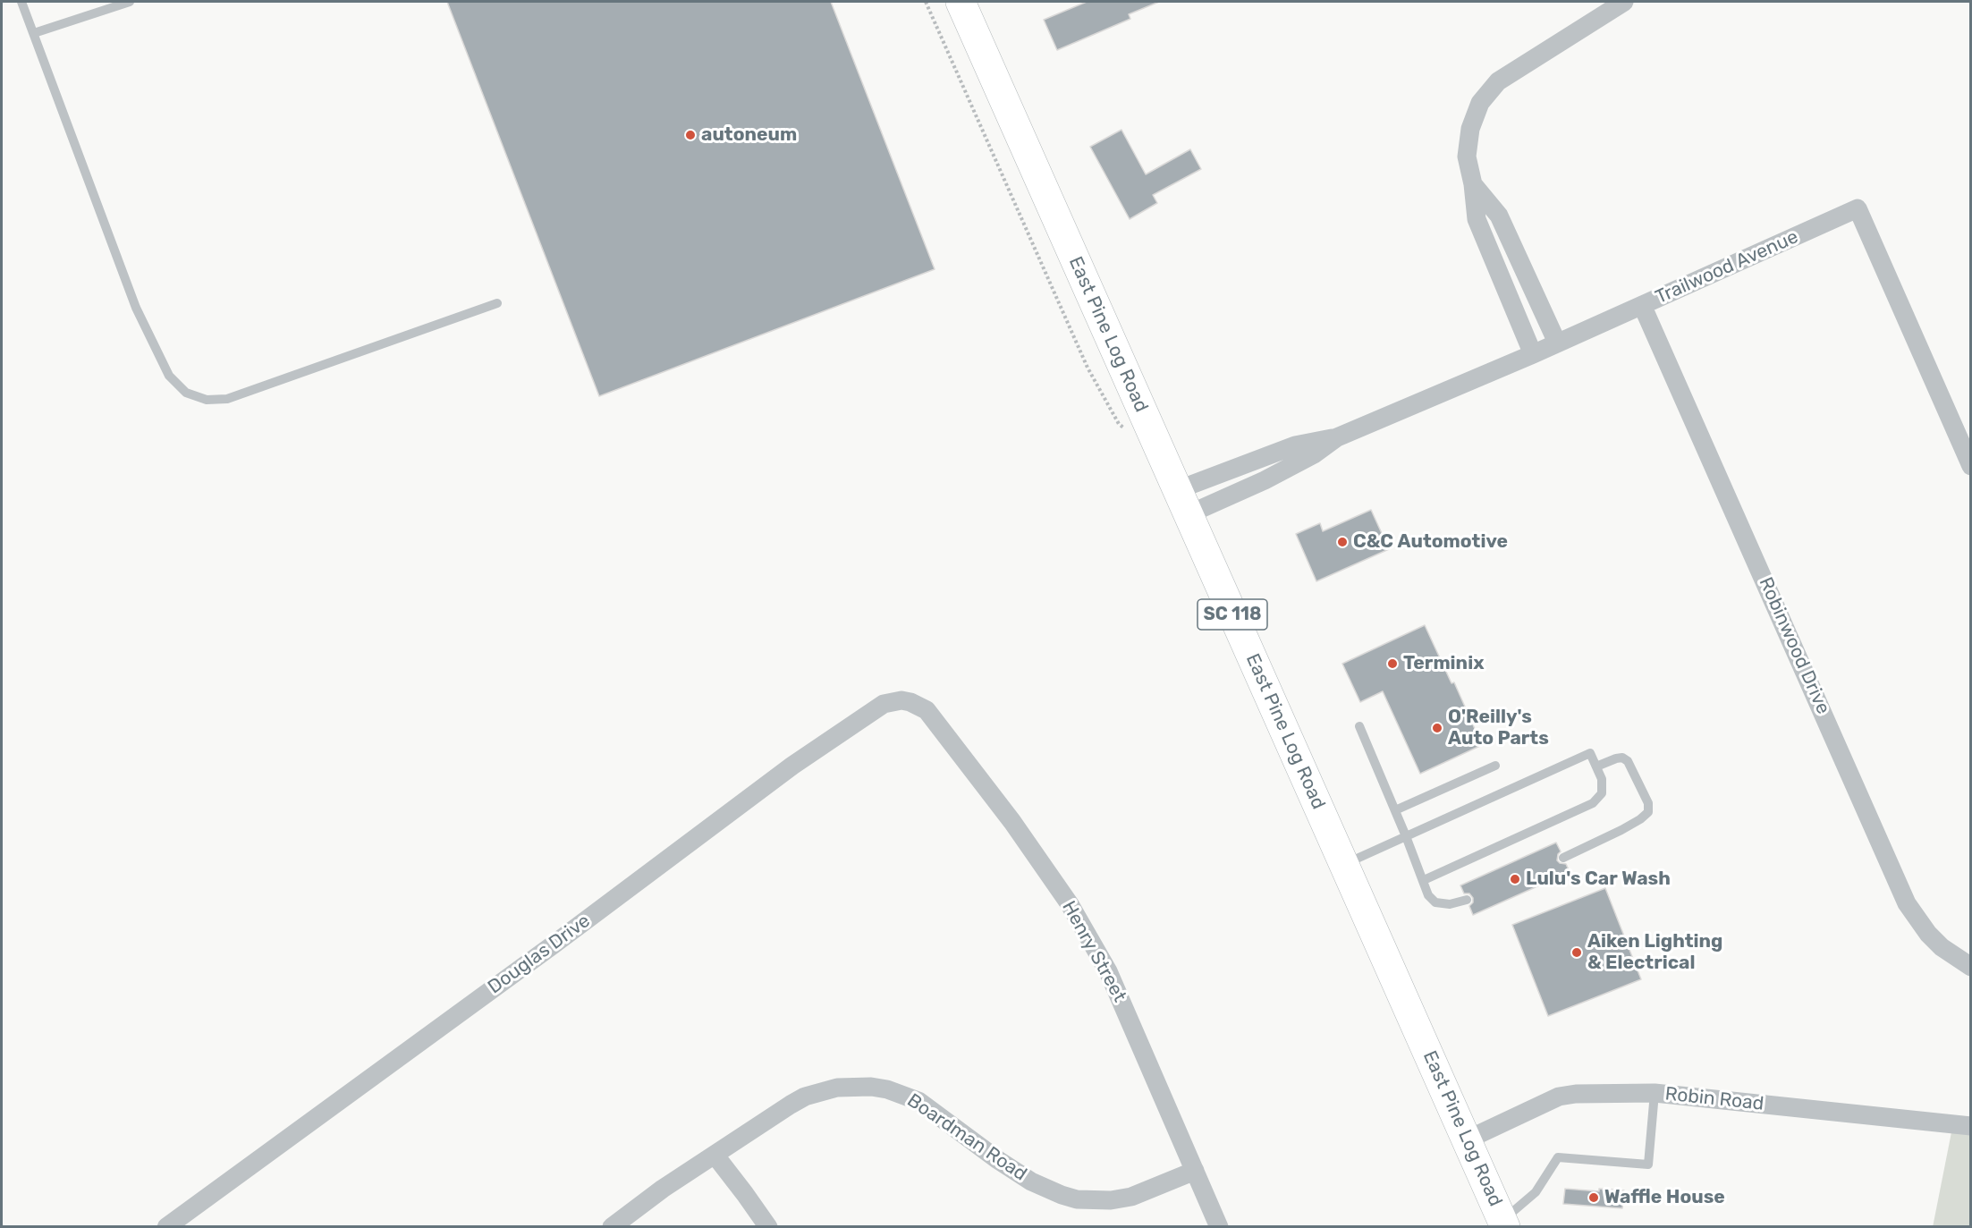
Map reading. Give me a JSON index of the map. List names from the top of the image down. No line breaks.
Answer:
{"streets":{"main road":["East Pine Log Road","SC 118"],"street":["Trailwood Avenue","Robinwood Drive","Henry Street","Douglas Drive","Robin Road","Boardman Road"]},"crossings":[["Trailwood Avenue","East Pine Log Road"],["Trailwood Avenue","Robinwood Drive"],["East Pine Log Road","Robin Road"],["Henry Street","Douglas Drive"],["Henry Street","Boardman Road"]],"places":["autoneum","C&C Automotive","Terminix","O'Reilly's Auto Parts","Lulu's Car Wash","Aiken Lighting & Electrical","Waffle House"]}
